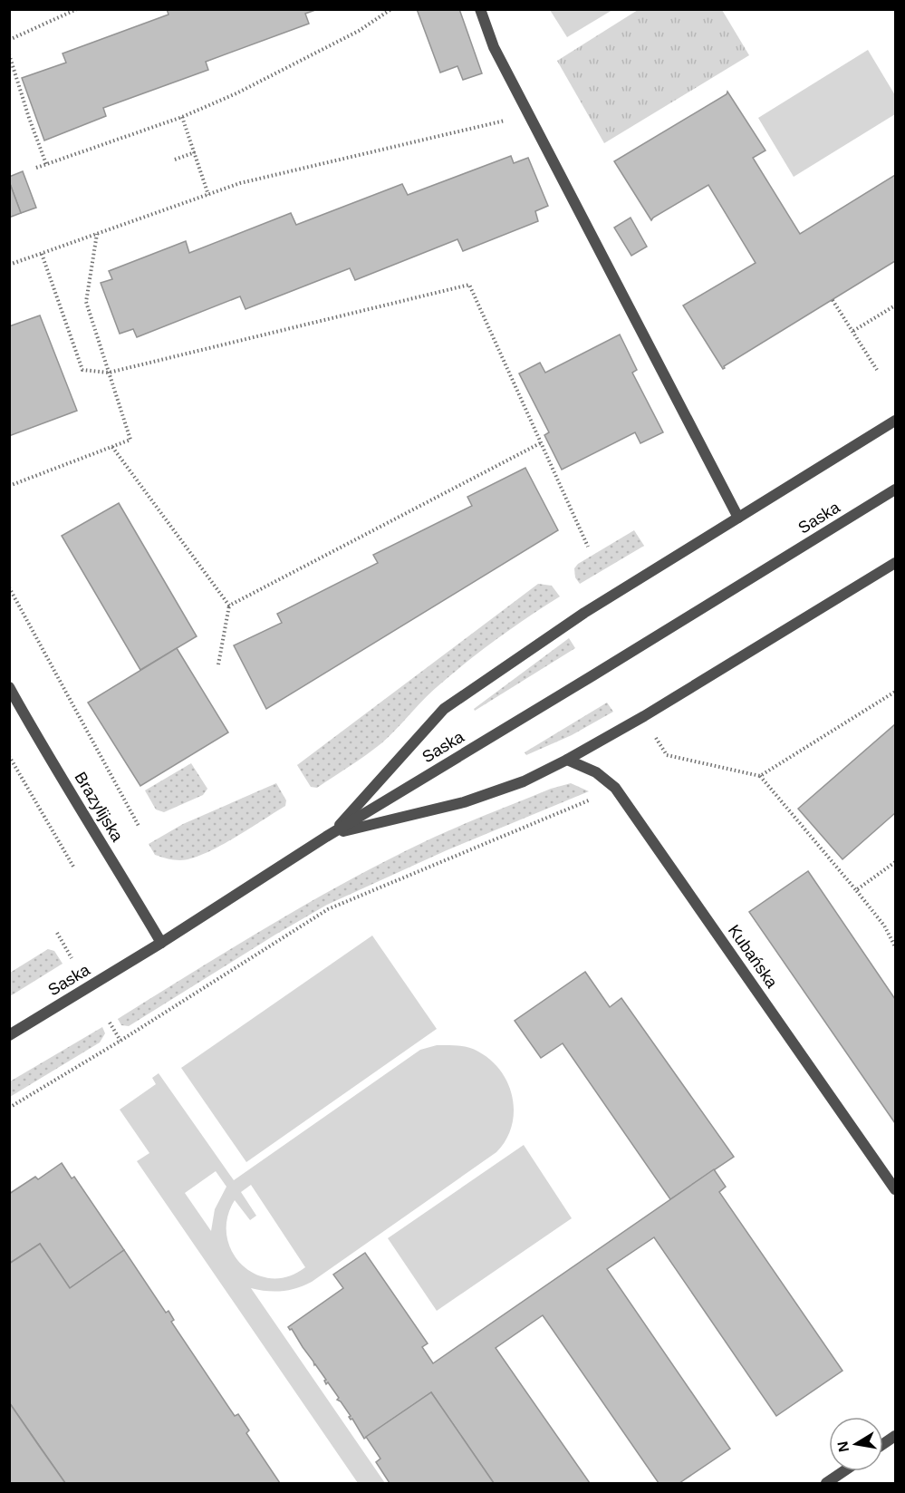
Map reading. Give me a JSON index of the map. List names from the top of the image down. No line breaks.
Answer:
{"streets":{"street":["Saska","Brazylijska","Kubańska"]},"crossings":[["Saska","Brazylijska"]],"north":"left"}
